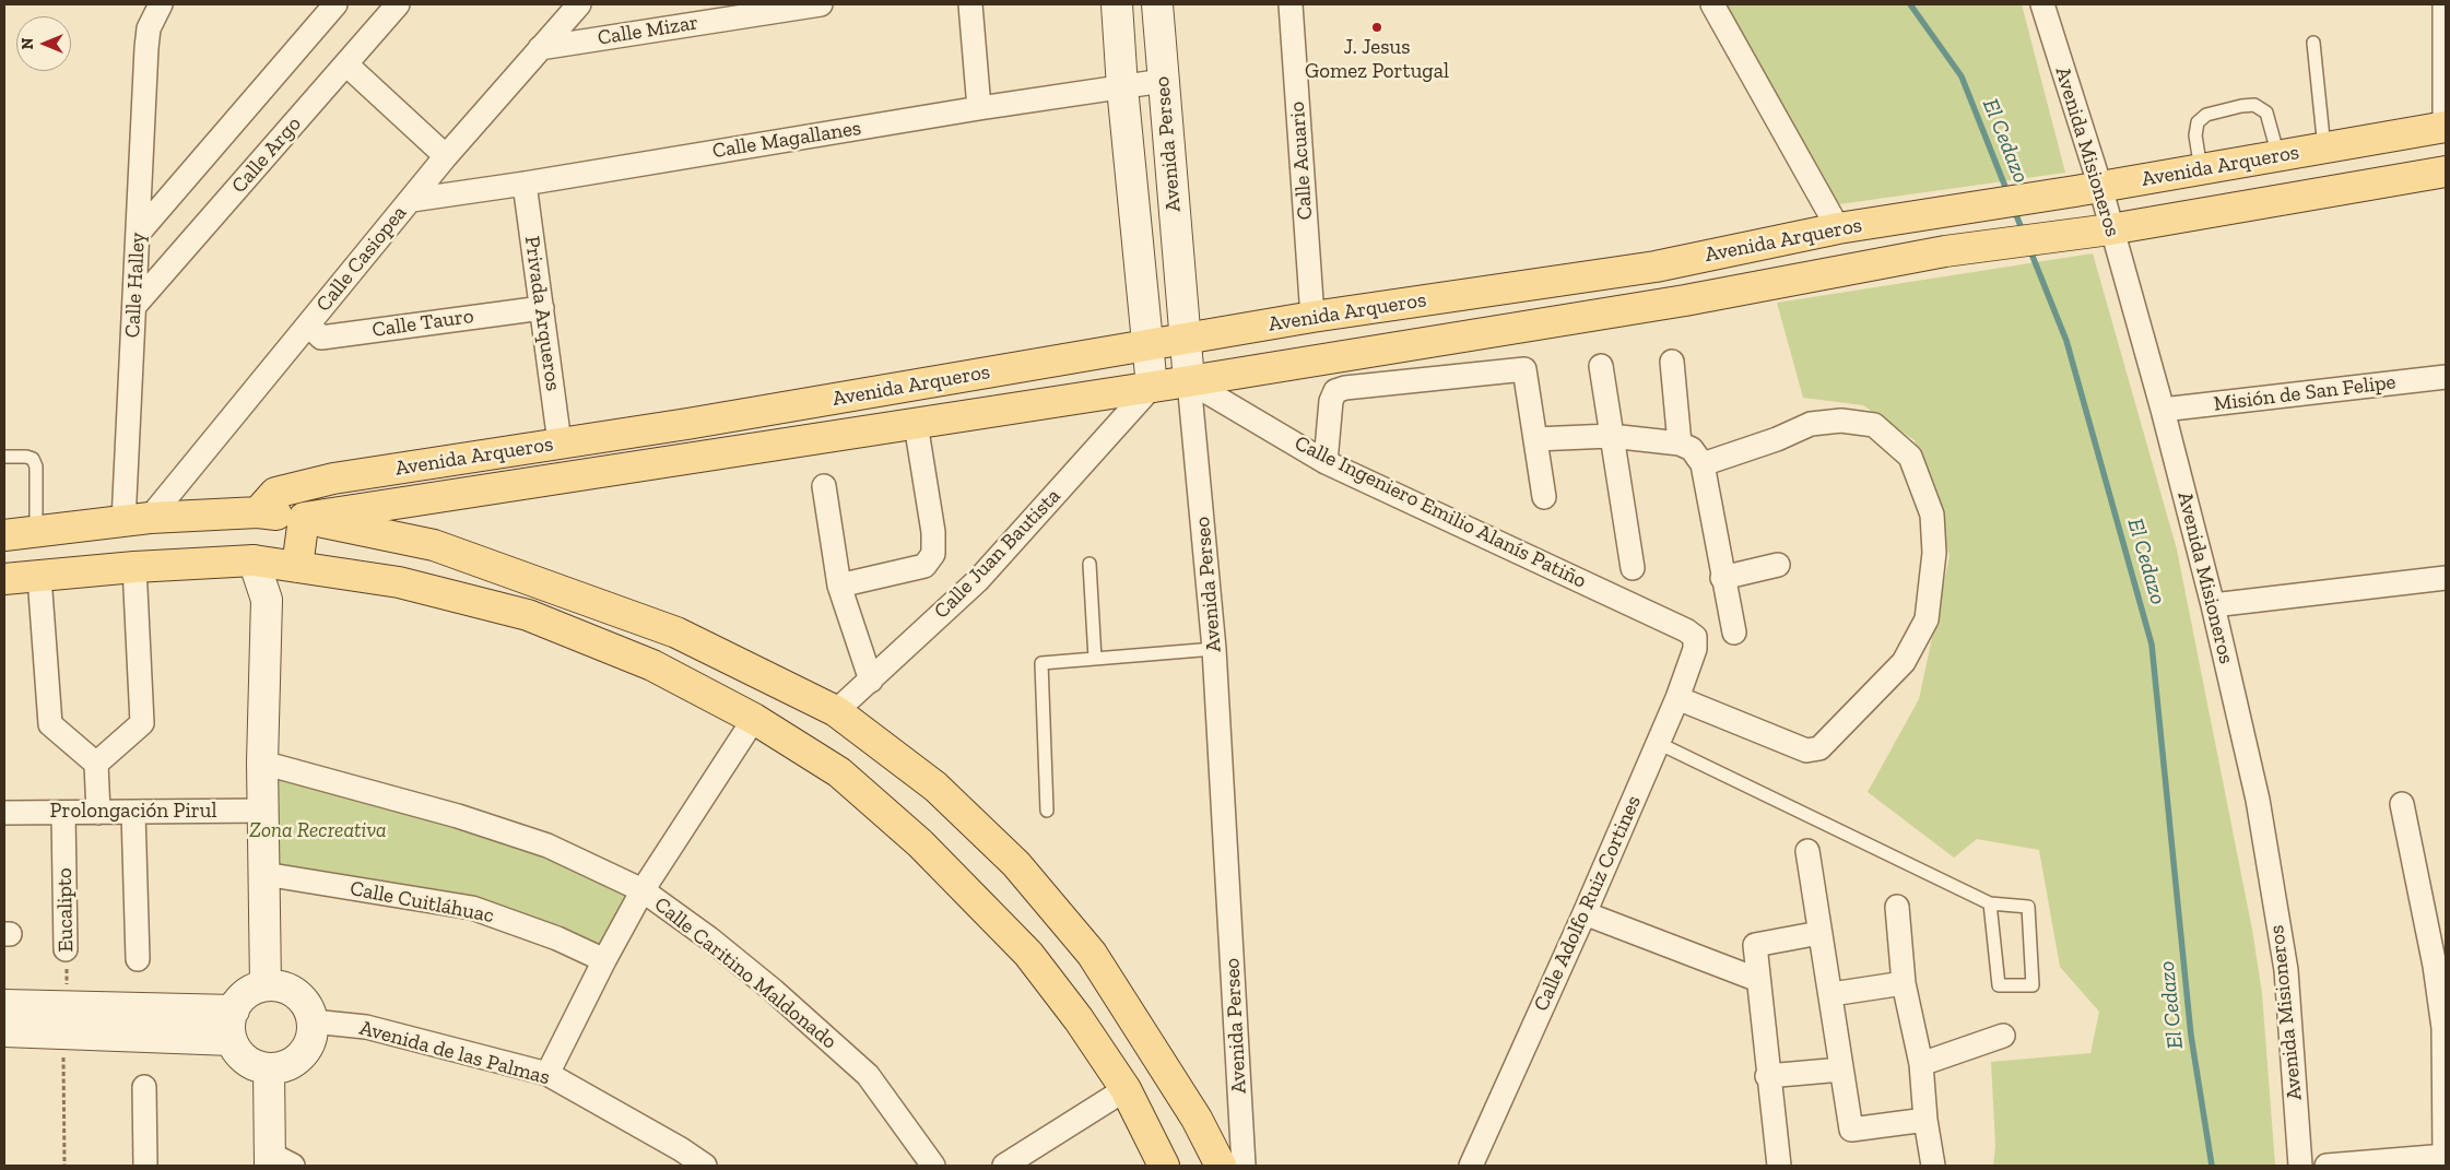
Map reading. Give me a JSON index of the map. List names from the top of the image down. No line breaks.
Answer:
{"streets":{"main road":["Avenida Arqueros"],"street":["Calle Mizar","Calle Magallanes","Avenida Perseo","Avenida Misioneros","Calle Argo","Calle Acuario","Calle Casiopea","Calle Halley","Privada Arqueros","Calle Tauro","Misión de San Felipe","Calle Ingeniero Emilio Alanís Patiño","Calle Juan Bautista","Prolongación Pirul","Calle Cuitláhuac","Calle Adolfo Ruiz Cortines","Eucalipto","Calle Caritino Maldonado","Avenida de las Palmas"]},"crossings":[["Calle Mizar","Calle Casiopea"],["Calle Magallanes","Avenida Perseo"],["Calle Magallanes","Calle Casiopea"],["Calle Magallanes","Privada Arqueros"],["Avenida Perseo","Avenida Arqueros"],["Avenida Perseo","Calle Ingeniero Emilio Alanís Patiño"],["Avenida Perseo","Calle Juan Bautista"],["Avenida Misioneros","Avenida Arqueros"],["Avenida Misioneros","Misión de San Felipe"],["Calle Argo","Calle Halley"],["Calle Acuario","Avenida Arqueros"],["Avenida Arqueros","Privada Arqueros"],["Avenida Arqueros","Calle Ingeniero Emilio Alanís Patiño"],["Avenida Arqueros","Calle Juan Bautista"],["Calle Casiopea","Calle Halley"],["Calle Casiopea","Calle Tauro"],["Privada Arqueros","Calle Tauro"],["Calle Ingeniero Emilio Alanís Patiño","Calle Adolfo Ruiz Cortines"],["Prolongación Pirul","Eucalipto"]],"water":["El Cedazo"],"parks":["Zona Recreativa"],"places":["J. Jesus Gomez Portugal"],"north":"left"}
